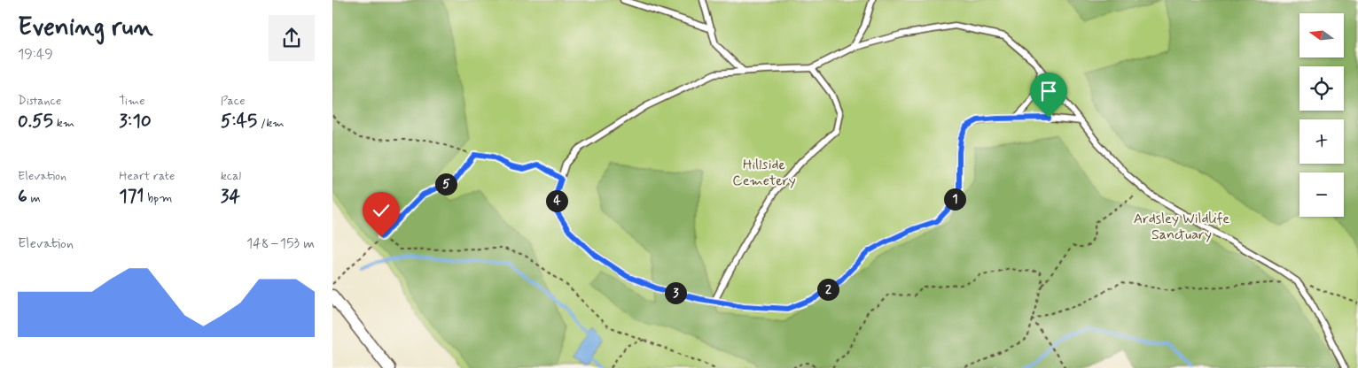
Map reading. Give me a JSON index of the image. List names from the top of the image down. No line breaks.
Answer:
{"parks":["Hillside Cemetery","Ardsley Wildlife Sanctuary"],"north":"left","page":{"heading":["Evening run","19:49"],"map_buttons":["+","−"],"stats":[["Distance","0.55 km"],["Time","3:10"],["Pace","5:45 /km"],["Elevation","6 m"],["Heart rate","171 bpm"],["kcal","34"]],"pins":["5","1","4","2","3"],"chart":["Elevation","148–153 m"]}}
